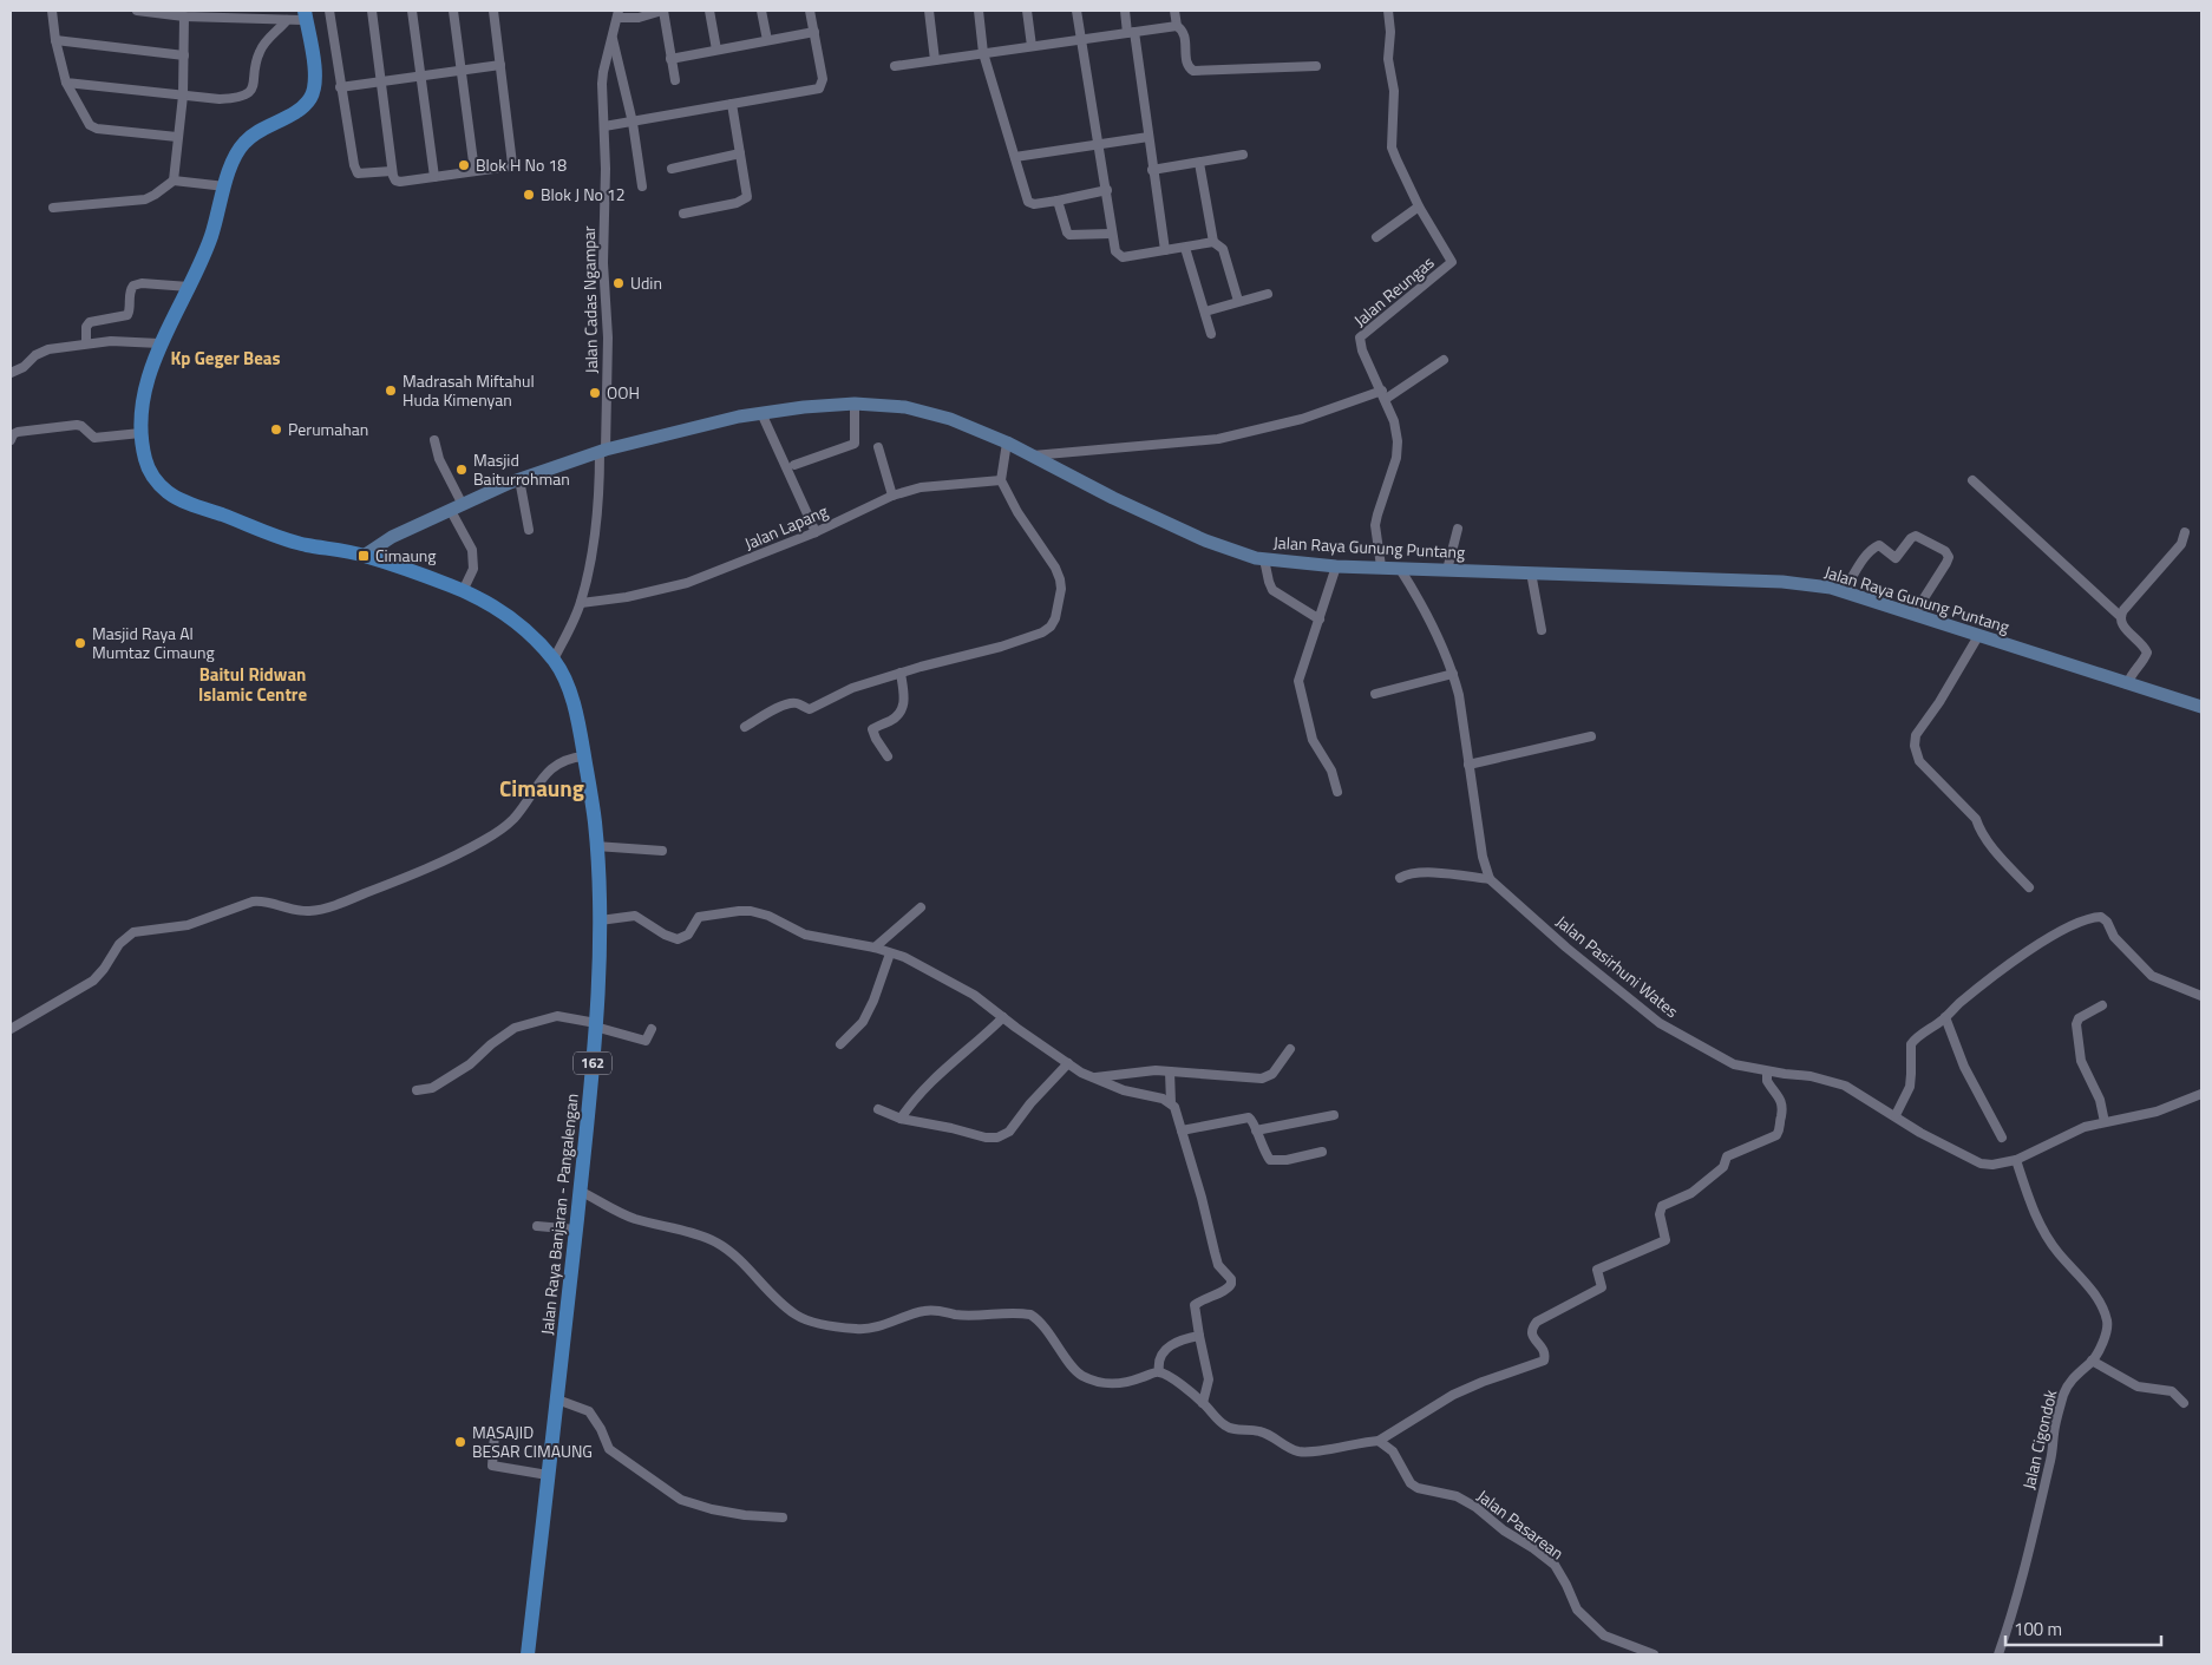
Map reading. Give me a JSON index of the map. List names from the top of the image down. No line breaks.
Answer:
{"streets":{"main road":["162","Jalan Raya Banjaran - Pangalengan"],"street":["Jalan Reungas","Jalan Cadas Ngampar","Jalan Lapang","Jalan Raya Gunung Puntang","Jalan Pasirhuni Wates","Jalan Cigondok","Jalan Pasarean"]},"crossings":[["Jalan Reungas","Jalan Raya Gunung Puntang"],["Jalan Cadas Ngampar","Jalan Lapang"],["Jalan Cadas Ngampar","Jalan Raya Gunung Puntang"],["Jalan Cadas Ngampar","Jalan Raya Banjaran - Pangalengan"],["Jalan Raya Gunung Puntang","Jalan Raya Banjaran - Pangalengan"],["Jalan Pasirhuni Wates","Jalan Cigondok"]],"districts":["Kp Geger Beas","Baitul Ridwan Islamic Centre","Cimaung"],"places":{"other":["Blok H No 18","Blok J No 12","Udin","Madrasah Miftahul Huda Kimenyan","OOH","Perumahan","Masjid Baiturrohman","Masjid Raya Al Mumtaz Cimaung","MASAJID BESAR CIMAUNG"],"transit":["Cimaung"]},"scale_bar":"100 m"}
